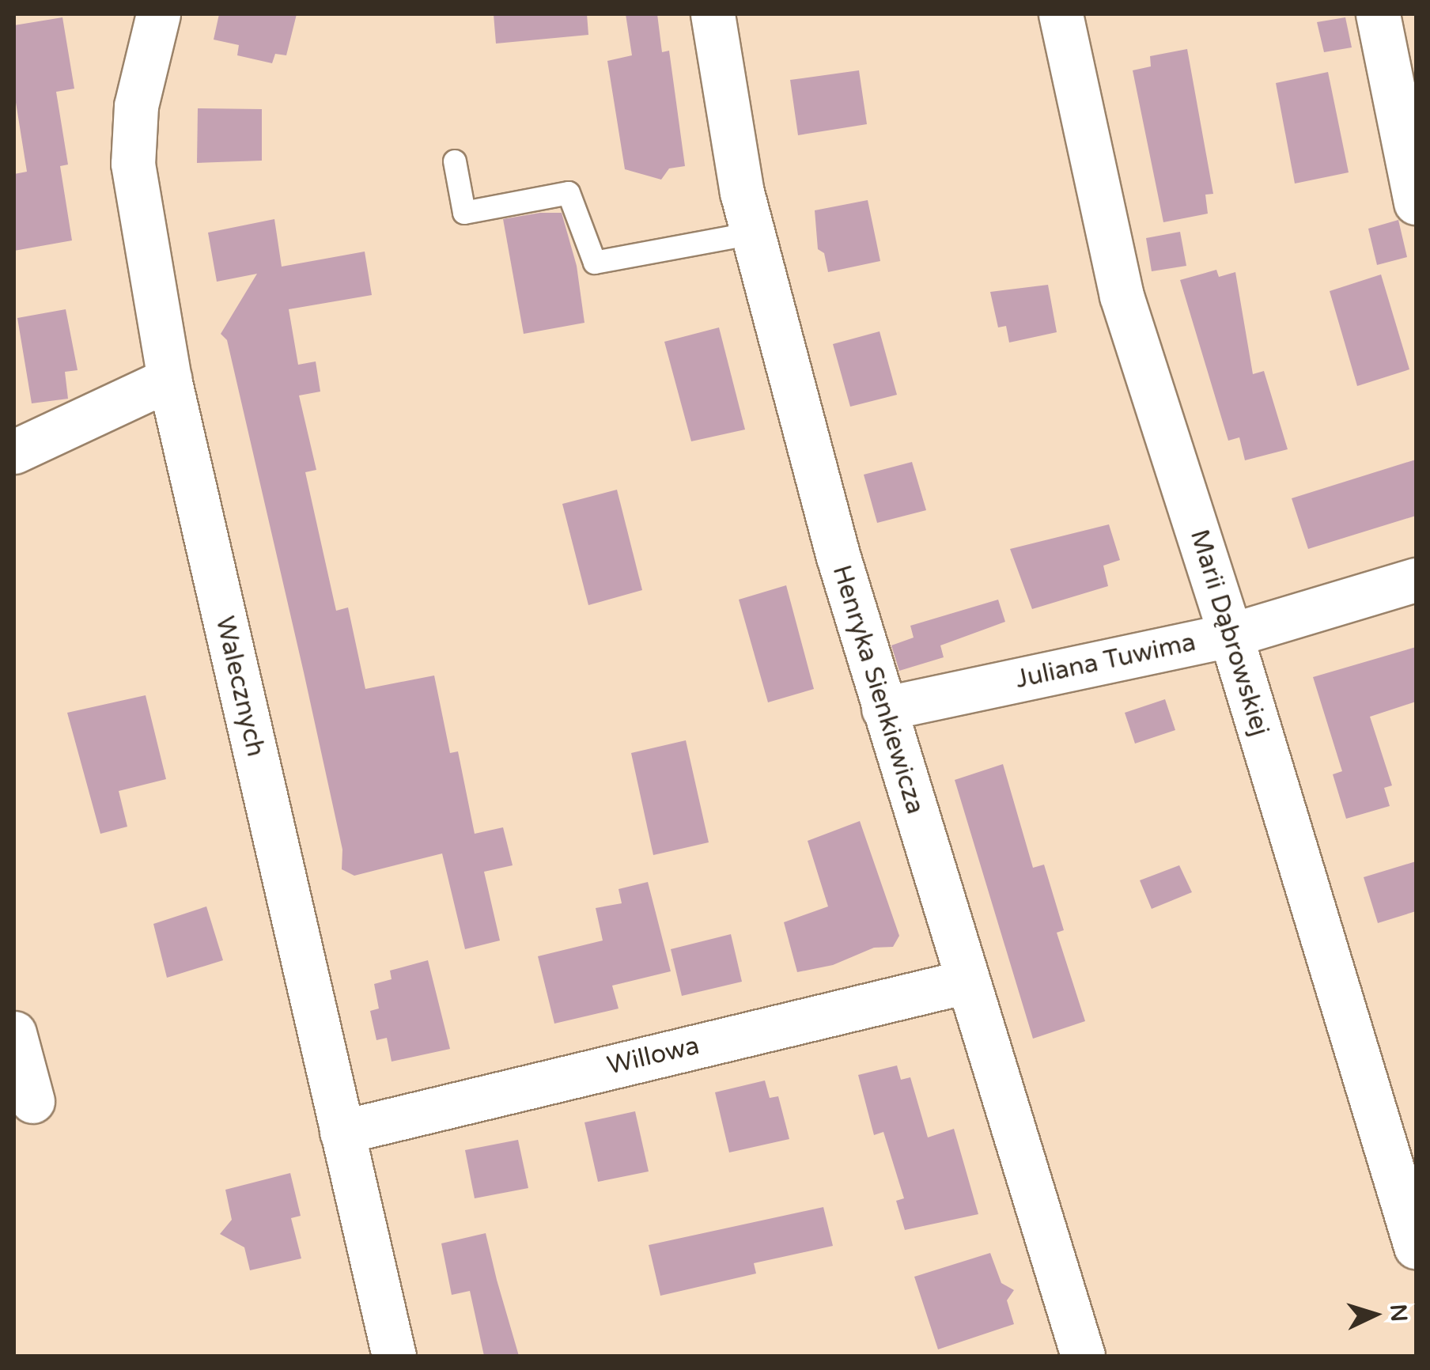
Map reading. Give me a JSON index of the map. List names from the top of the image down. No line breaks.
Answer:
{"streets":{"street":["Marii Dąbrowskiej","Juliana Tuwima","Walecznych","Henryka Sienkiewicza","Willowa"]},"crossings":[["Marii Dąbrowskiej","Juliana Tuwima"],["Juliana Tuwima","Henryka Sienkiewicza"],["Walecznych","Willowa"],["Henryka Sienkiewicza","Willowa"]],"north":"right"}
